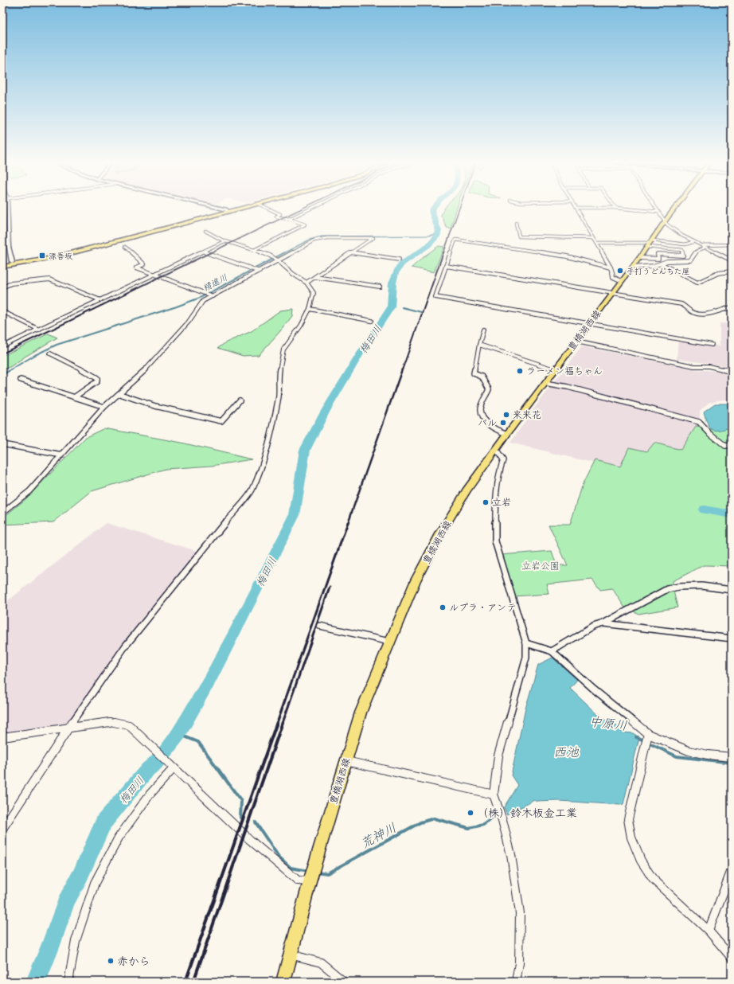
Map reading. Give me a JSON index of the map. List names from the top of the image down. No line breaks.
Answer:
{"streets":{"main road":["豊橋湖西線"]},"water":["精進川","梅田川","中原川","西池","荒神川"],"parks":["立岩公園"],"places":{"transit":["源吾坂"],"other":["手打うどんちた屋","ラーメン福ちゃん","来来花","パル","立岩","ルプラ・アンテ","（株）鈴木板金工業","赤から"]}}
